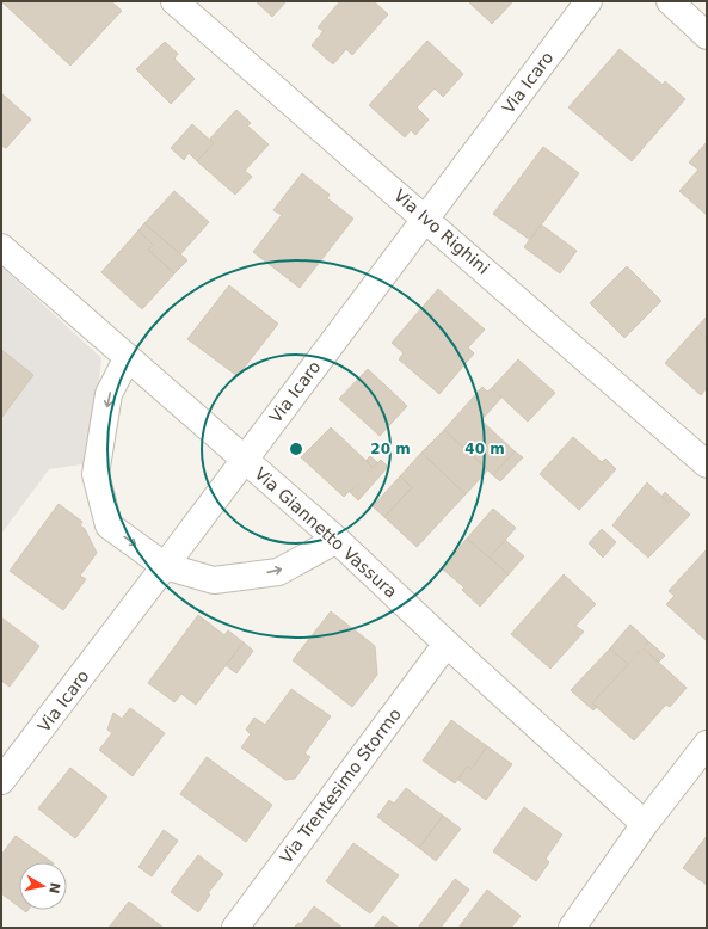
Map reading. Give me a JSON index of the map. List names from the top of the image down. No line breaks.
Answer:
{"streets":{"street":["Via Icaro","Via Ivo Righini","Via Giannetto Vassura","Via Trentesimo Stormo"]},"crossings":[["Via Icaro","Via Ivo Righini"],["Via Icaro","Via Giannetto Vassura"],["Via Giannetto Vassura","Via Trentesimo Stormo"]],"north":"right","rings":["20 m","40 m"]}
